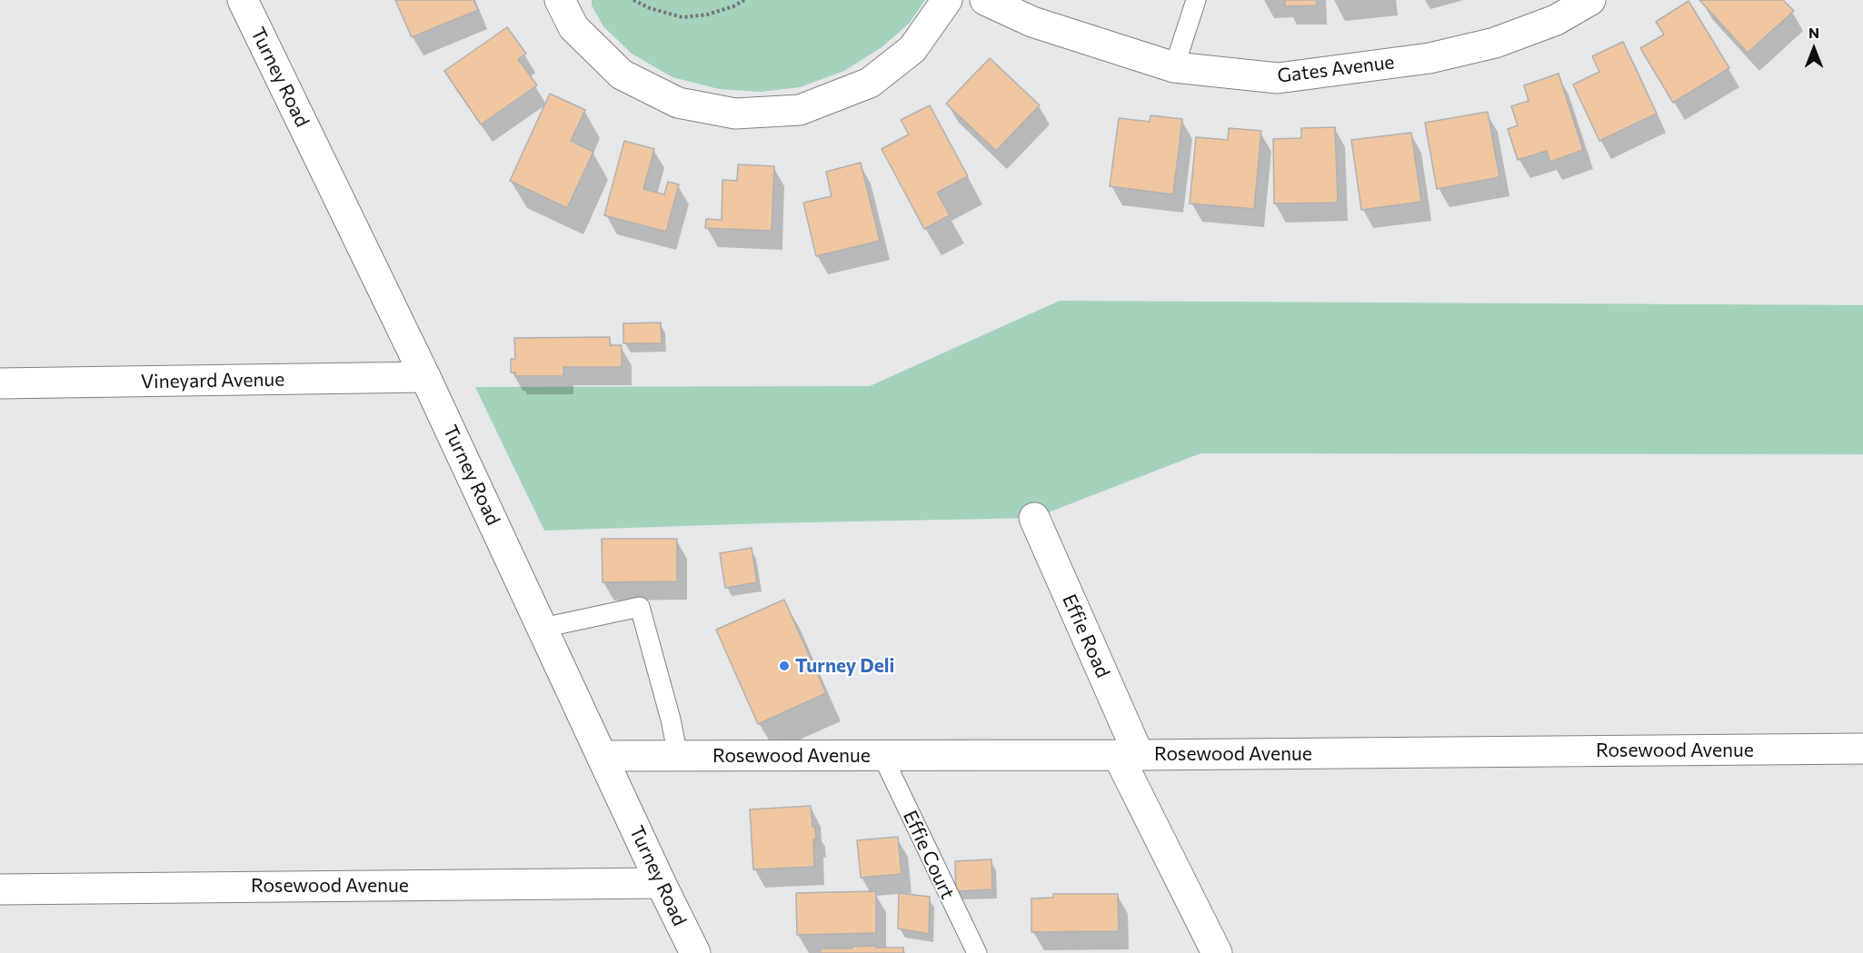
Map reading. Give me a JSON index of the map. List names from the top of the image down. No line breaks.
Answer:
{"streets":{"street":["Gates Avenue","Turney Road","Vineyard Avenue","Effie Road","Rosewood Avenue"],"lane":["Effie Court"]},"crossings":[["Turney Road","Vineyard Avenue"],["Turney Road","Rosewood Avenue"],["Effie Road","Rosewood Avenue"],["Rosewood Avenue","Effie Court"]],"places":["Turney Deli"],"north":"top"}
